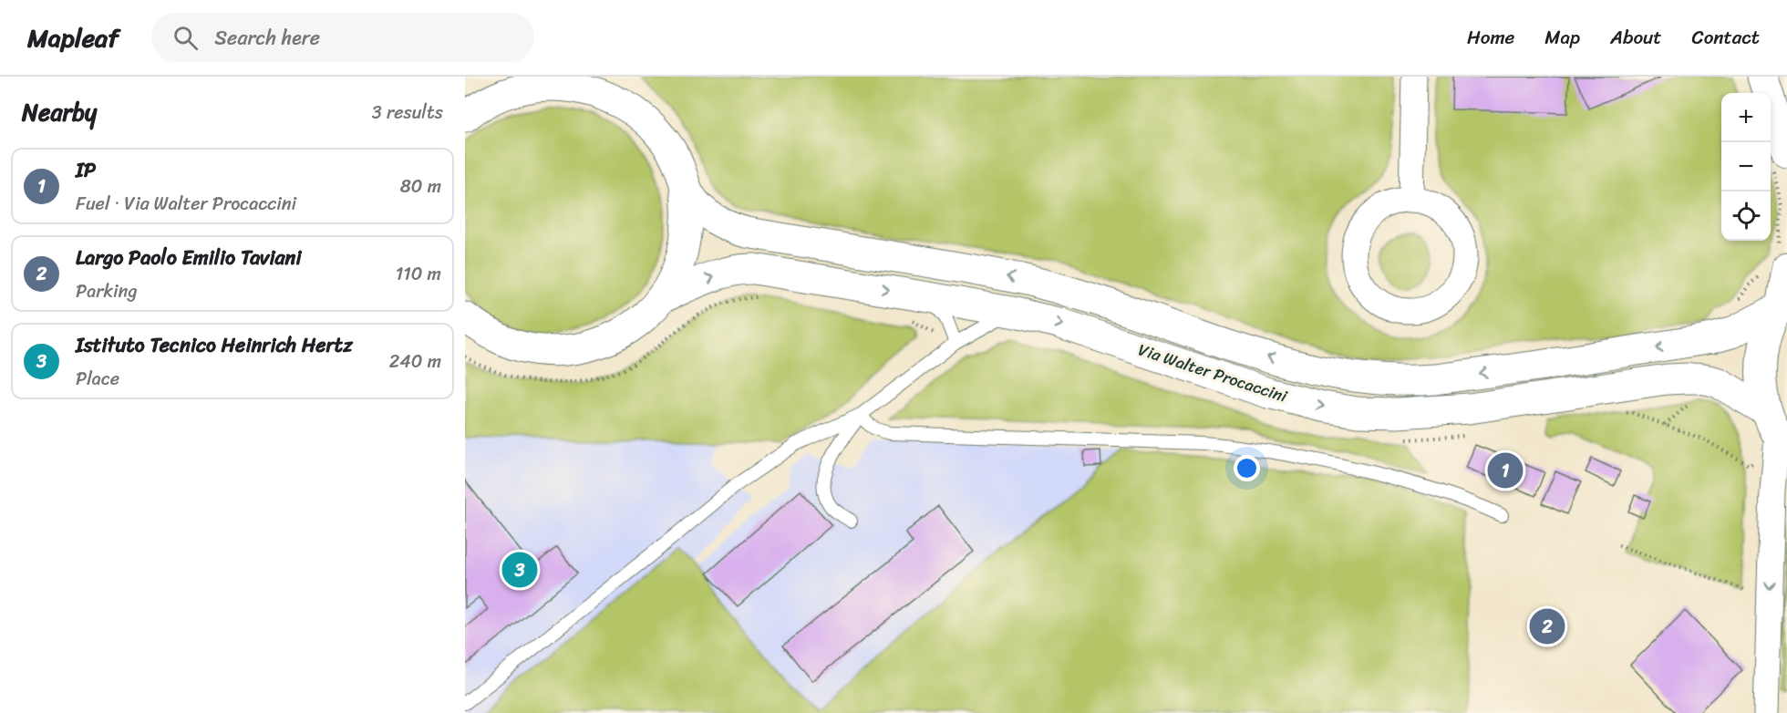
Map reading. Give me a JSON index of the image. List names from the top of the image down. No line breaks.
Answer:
{"streets":{"street":["Via Walter Procaccini"]},"page":{"header":"Mapleaf","search":"Search here","nav":["Home","Map","About","Contact"],"heading":["Nearby","3 results"],"map_buttons":["+","−"],"list":[{"mark":"1","name":"IP","note":"Fuel · Via Walter Procaccini","value":"80 m"},{"mark":"2","name":"Largo Paolo Emilio Taviani","note":"Parking","value":"110 m"},{"mark":"3","name":"Istituto Tecnico Heinrich Hertz","note":"Place","value":"240 m"}],"pins":["1","3","2"]}}
